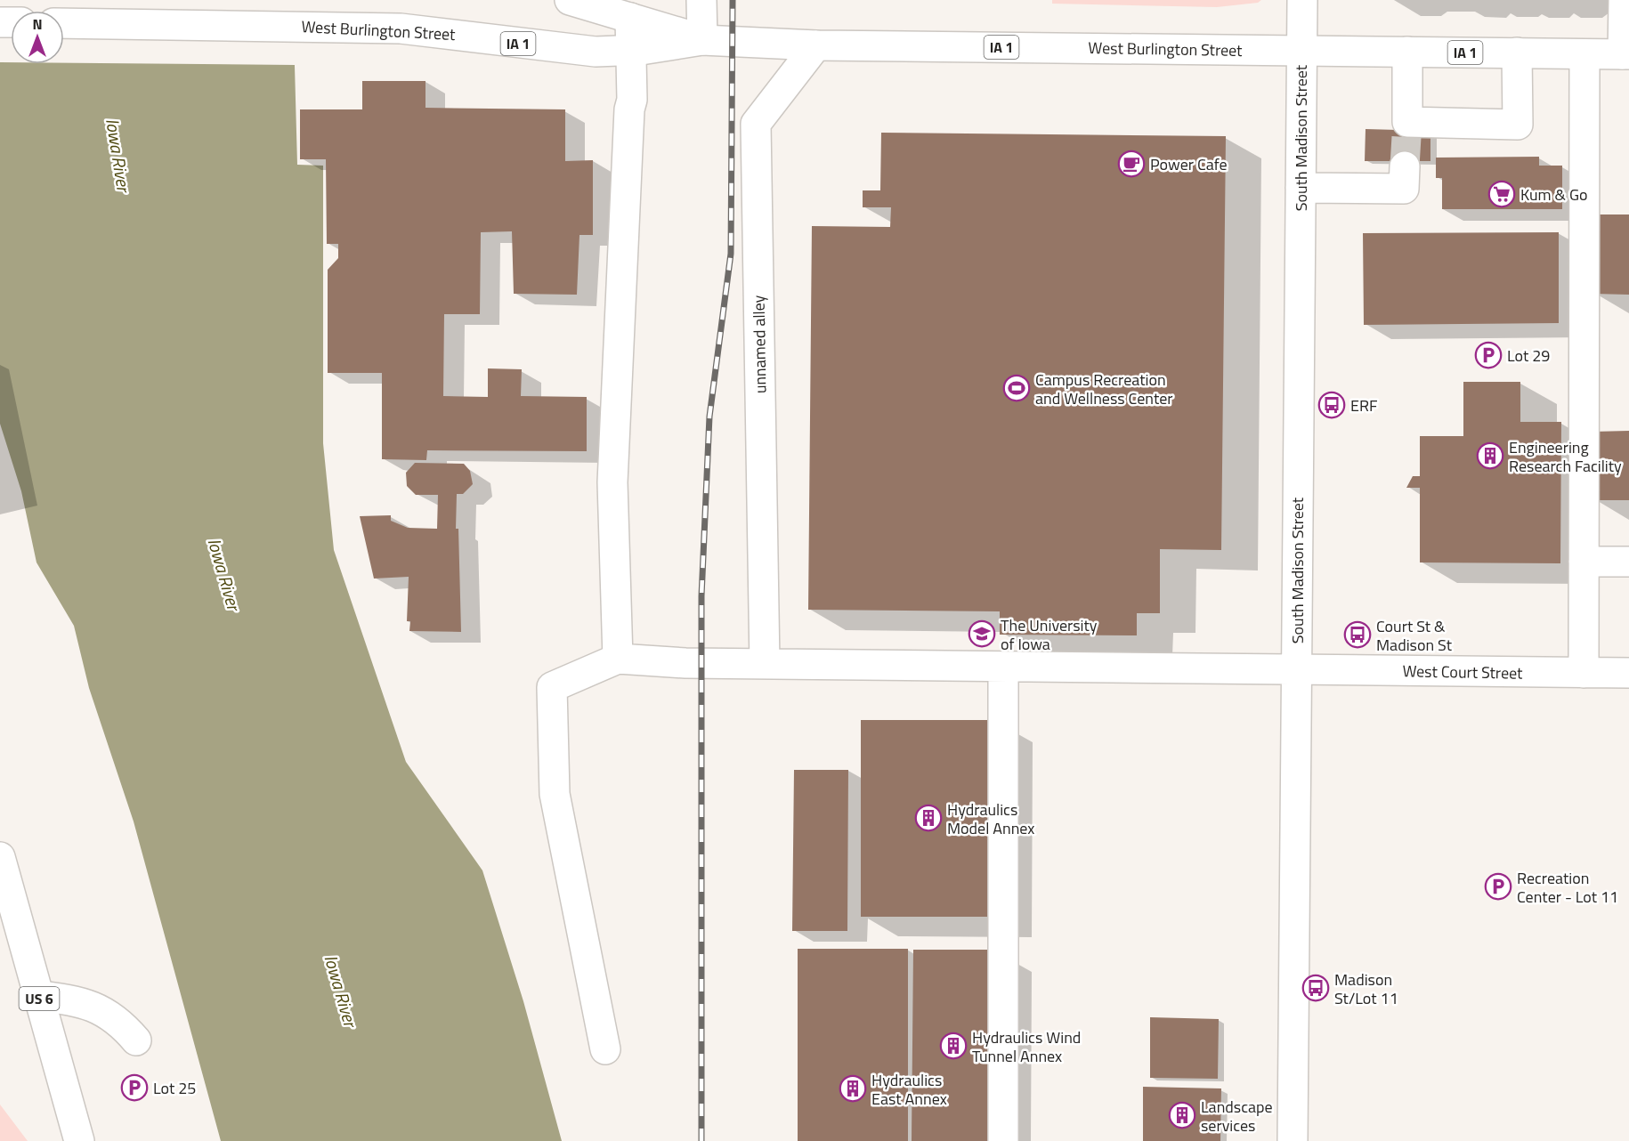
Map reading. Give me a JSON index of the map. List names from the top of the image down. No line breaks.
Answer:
{"streets":{"main road":["West Burlington Street","IA 1","South Madison Street","unnamed alley","West Court Street","US 6"]},"crossings":[["West Burlington Street","South Madison Street"],["West Burlington Street","unnamed alley"],["South Madison Street","West Court Street"],["unnamed alley","West Court Street"]],"water":["Iowa River"],"places":{"cafe":["Power Cafe"],"supermarket":["Kum & Go"],"parking":["Lot 29","Recreation Center - Lot 11","Lot 25"],"sports":["Campus Recreation and Wellness Center"],"bus stop":["ERF","Court St & Madison St","Madison St/Lot 11"],"building":["Engineering Research Facility","Hydraulics Model Annex","Hydraulics Wind Tunnel Annex","Hydraulics East Annex","Landscape services"],"school or university":["The University of Iowa"]},"north":"top"}
